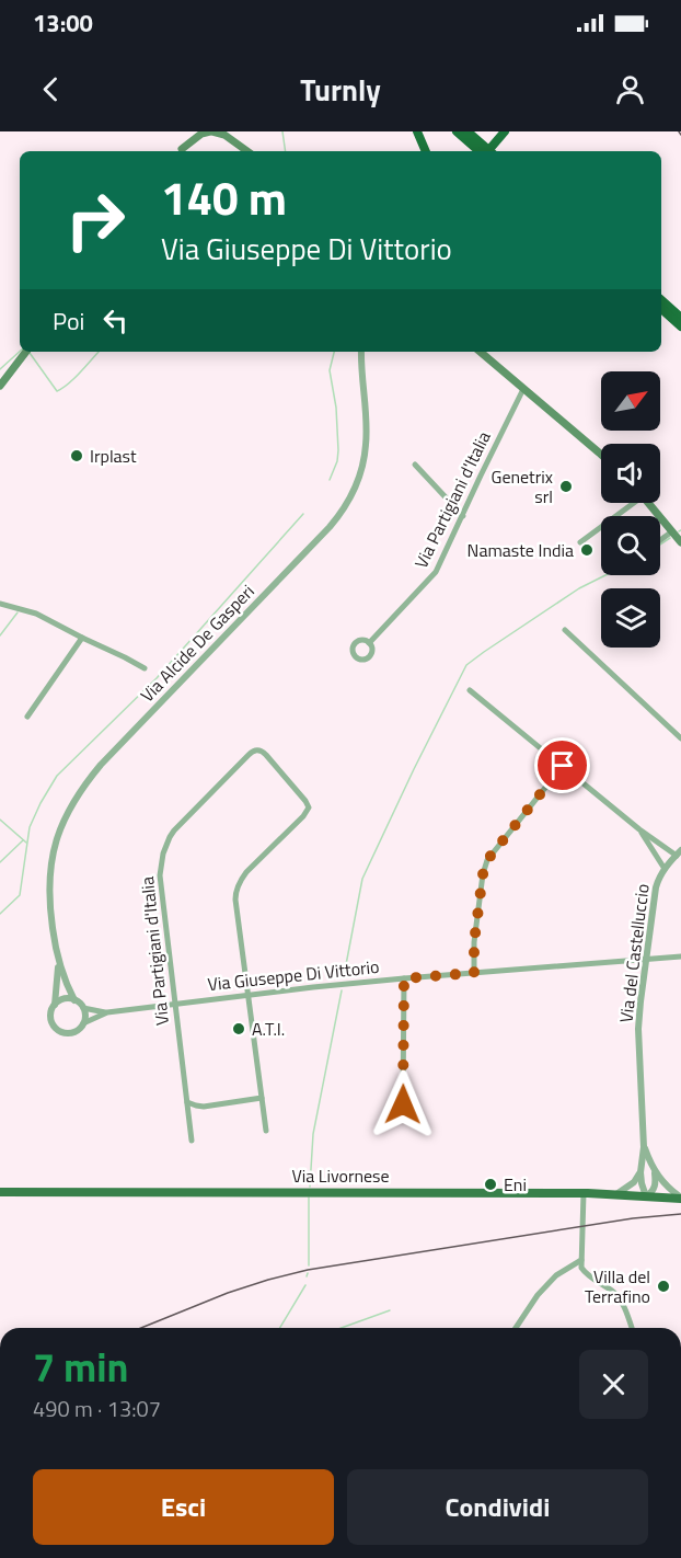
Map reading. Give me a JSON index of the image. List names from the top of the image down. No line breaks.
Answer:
{"streets":{"main road":["Via Livornese"],"street":["Via Partigiani d'Italia","Via Alcide De Gasperi","Via del Castelluccio","Via Giuseppe Di Vittorio"]},"crossings":[["Via Partigiani d'Italia","Via Giuseppe Di Vittorio"],["Via Alcide De Gasperi","Via Giuseppe Di Vittorio"],["Via del Castelluccio","Via Giuseppe Di Vittorio"],["Via del Castelluccio","Via Livornese"]],"places":["Irplast","Genetrix srl","Namaste India","A.T.I.","Eni","Villa del Terrafino"],"north":"top right","page":{"status":"13:00","header":"Turnly","turn":["140 m","Via Giuseppe Di Vittorio"],"then":"Poi","heading":["7 min","490 m · 13:07"],"buttons":["Esci","Condividi"]}}
